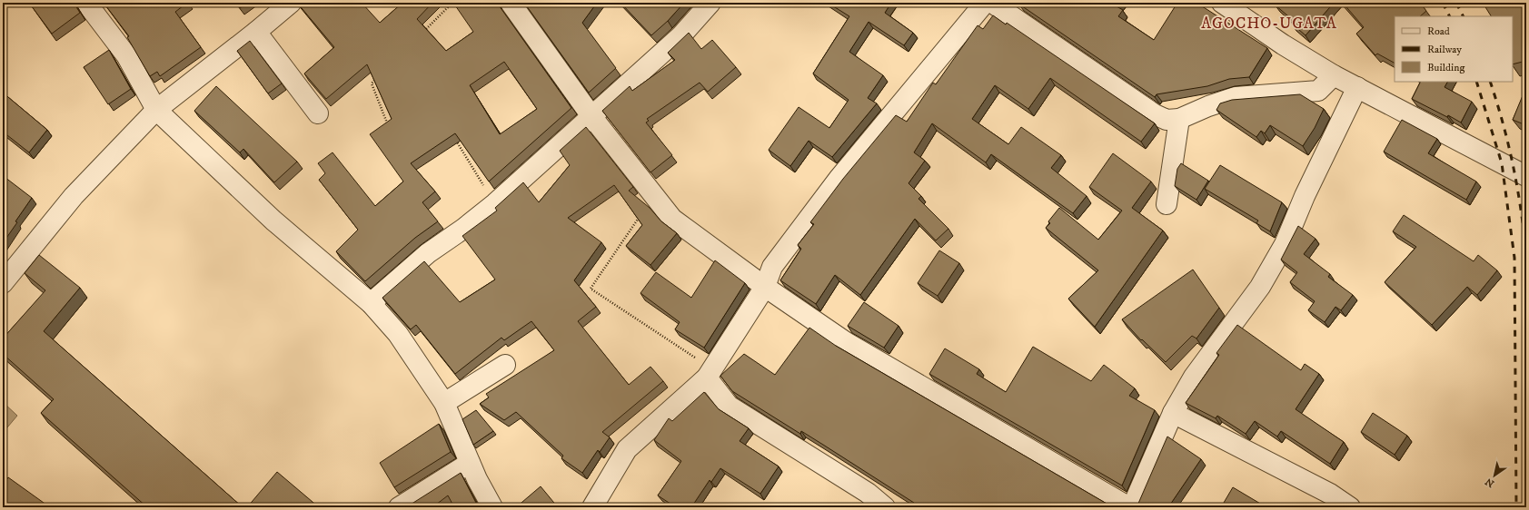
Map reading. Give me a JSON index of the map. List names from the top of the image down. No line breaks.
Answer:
{"districts":["AGOCHO-UGATA"],"legend":["Road","Railway","Building"],"north":"bottom left"}
